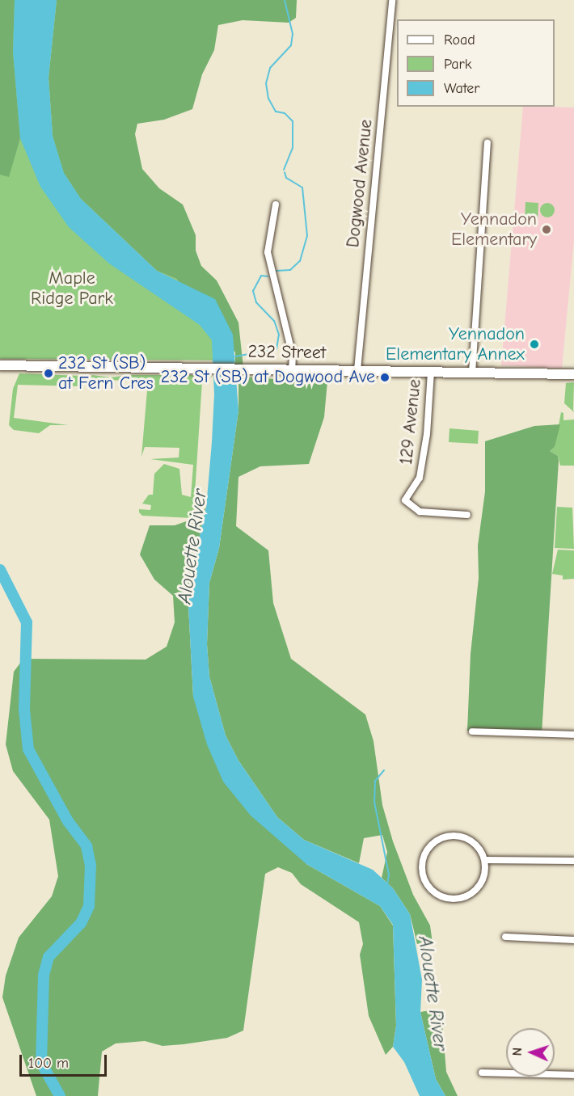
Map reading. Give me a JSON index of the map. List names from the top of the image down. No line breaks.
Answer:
{"streets":{"main road":["232 Street"],"street":["Dogwood Avenue","129 Avenue"]},"crossings":[["Dogwood Avenue","232 Street"],["232 Street","129 Avenue"]],"water":["Alouette River"],"parks":["Maple Ridge Park"],"places":["Yennadon Elementary","Yennadon Elementary Annex","232 St (SB) at Fern Cres","232 St (SB) at Dogwood Ave"],"legend":["Road","Park","Water"],"scale_bar":"100 m","north":"left"}
